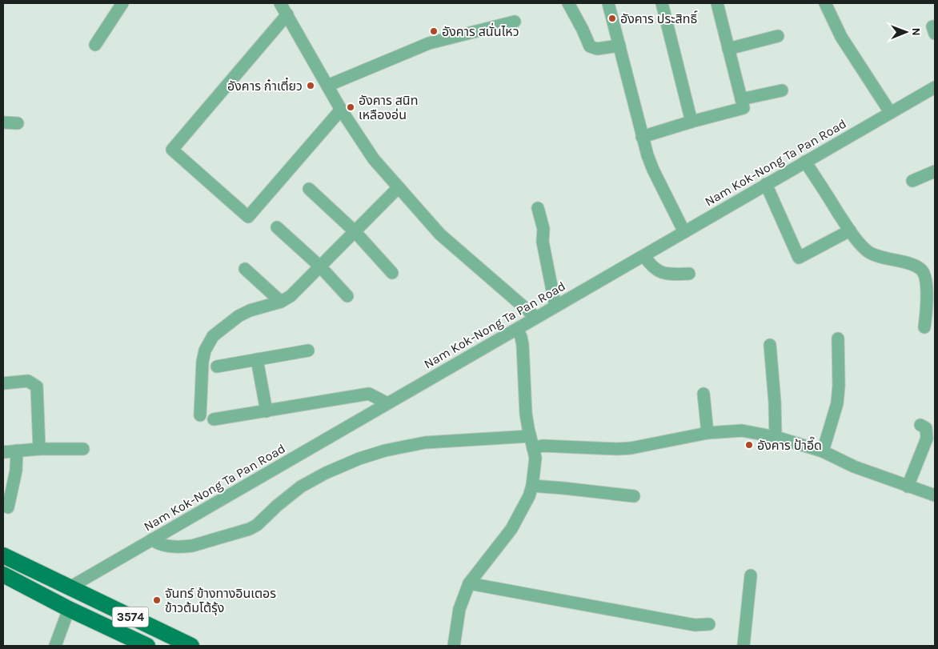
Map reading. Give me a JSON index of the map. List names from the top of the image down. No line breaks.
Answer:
{"streets":{"main road":["3574"],"street":["Nam Kok-Nong Ta Pan Road"]},"crossings":[["Nam Kok-Nong Ta Pan Road","3574"]],"places":["อังคาร ประสิทธิ์","อังคาร สนั่นไหว","อังคาร ก๋าเตี๋ยว","อังคาร สนิท เหลืองอ่น","อังคาร ป้าอี๊ด","จันทร์ ข้างทางอินเตอร ข้าวต้มโต้รุ้ง"],"north":"right"}
